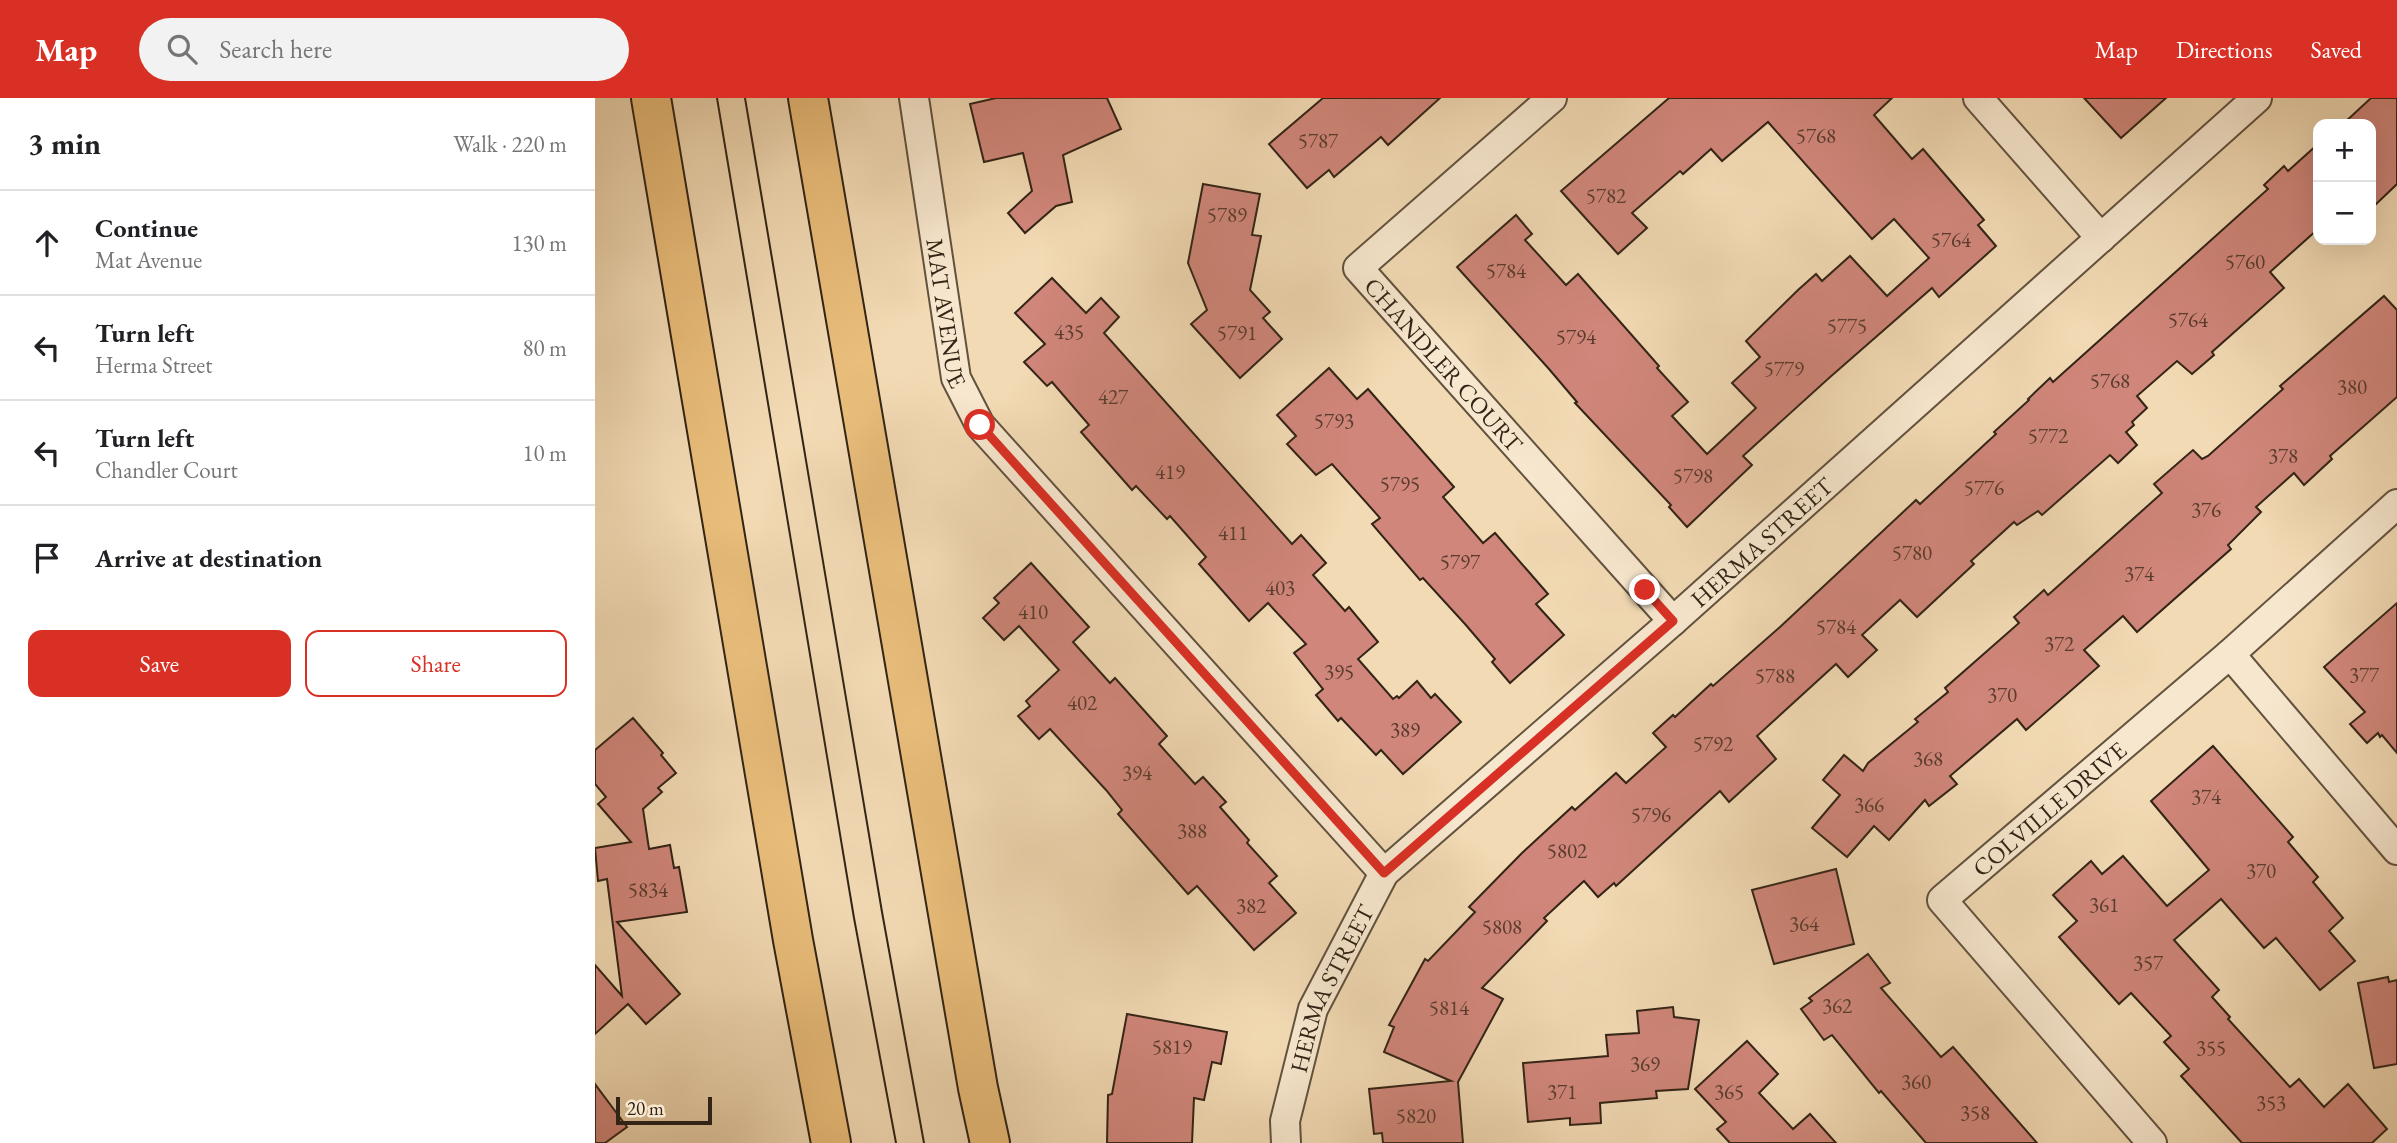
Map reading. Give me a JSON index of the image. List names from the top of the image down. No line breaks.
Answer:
{"streets":{"street":["MAT AVENUE","CHANDLER COURT","HERMA STREET","COLVILLE DRIVE"]},"crossings":[["MAT AVENUE","HERMA STREET"],["CHANDLER COURT","HERMA STREET"]],"house_numbers":["5768","5787","5782","5789","5764","5760","5784","5764","5775","435","5791","5794","5779","5768","380","427","5793","5772","378","419","5798","5795","5776","376","411","5780","5797","374","403","410","5784","372","395","377","5788","370","402","389","5792","368","394","374","366","5796","388","5802","370","5834","361","382","364","5808","357","362","5814","5819","355","369","360","371","365","353","358","5820"],"scale_bar":"20 m","page":{"header":"Map","search":"Search here","nav":["Map","Directions","Saved"],"heading":["3 min","Walk · 220 m"],"map_buttons":["+","−"],"list":[["Continue","Mat Avenue","130 m"],["Turn left","Herma Street","80 m"],["Turn left","Chandler Court","10 m"],"Arrive at destination"],"buttons":["Save","Share"],"scale":"20 m"}}
